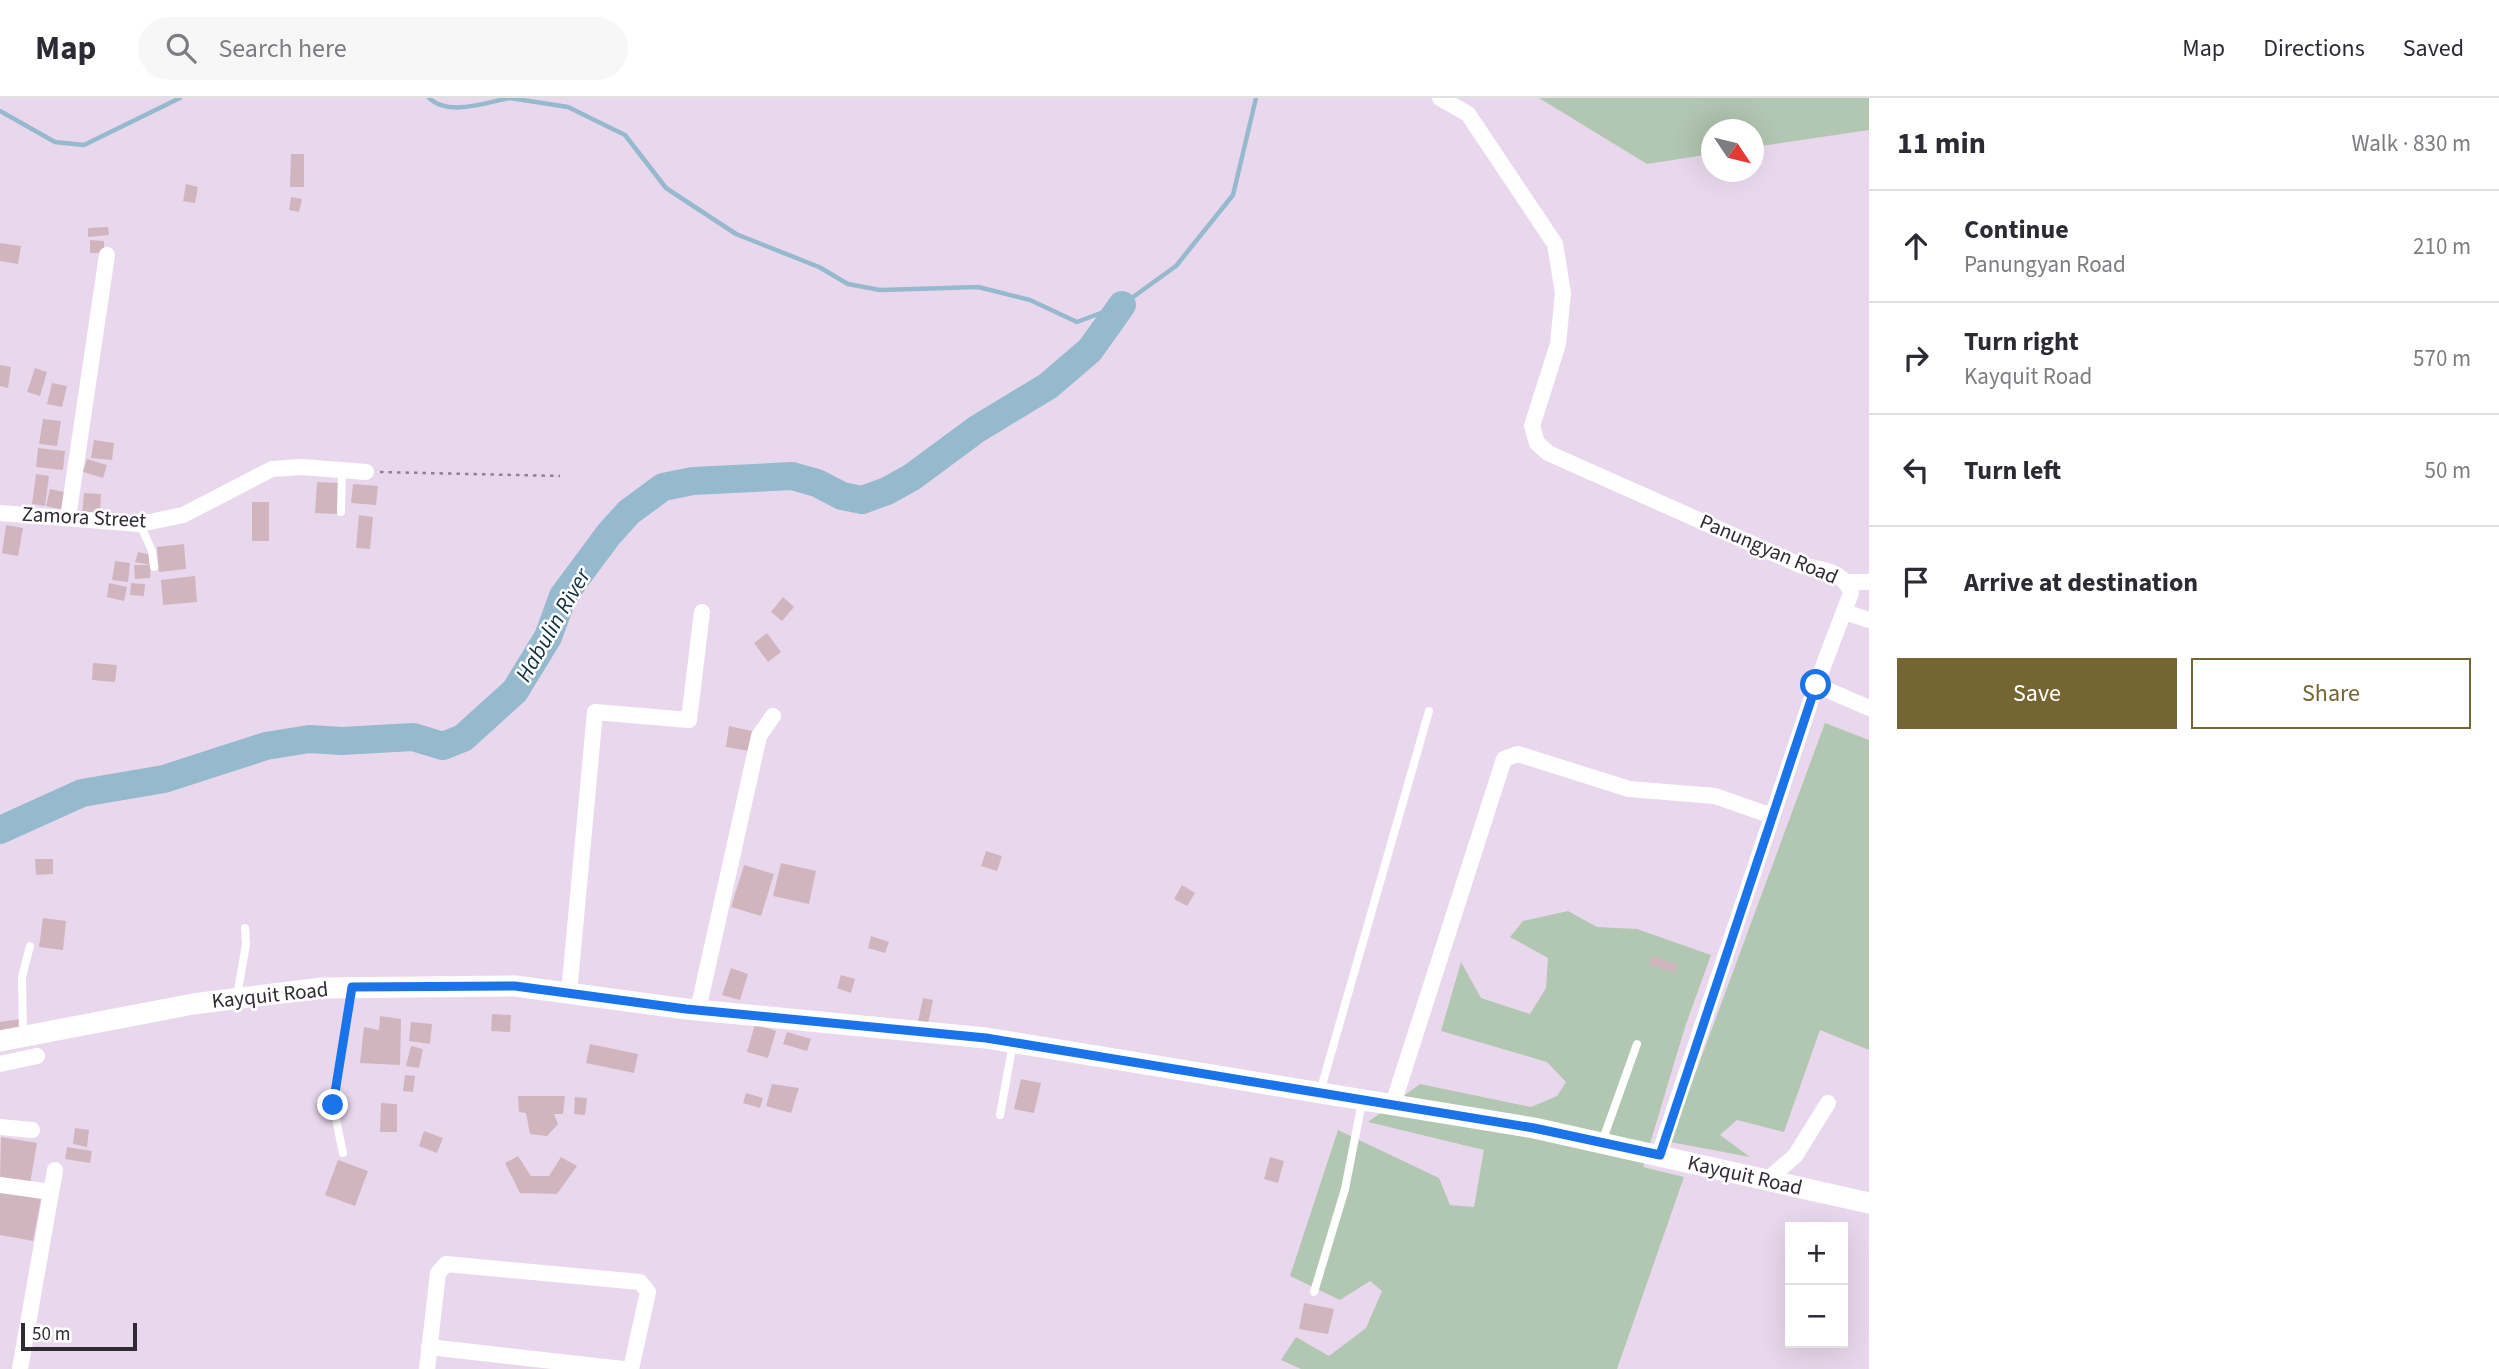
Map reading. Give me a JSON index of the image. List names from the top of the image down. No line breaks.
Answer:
{"streets":{"street":["Zamora Street","Panungyan Road","Kayquit Road"]},"crossings":[["Panungyan Road","Kayquit Road"]],"water":["Habulin River"],"scale_bar":"50 m","north":"bottom right","page":{"header":"Map","search":"Search here","nav":["Map","Directions","Saved"],"heading":["11 min","Walk · 830 m"],"list":[["Continue","Panungyan Road","210 m"],["Turn right","Kayquit Road","570 m"],["Turn left","50 m"],"Arrive at destination"],"buttons":["Save","Share"],"map_buttons":["+","−"],"scale":"50 m"}}
